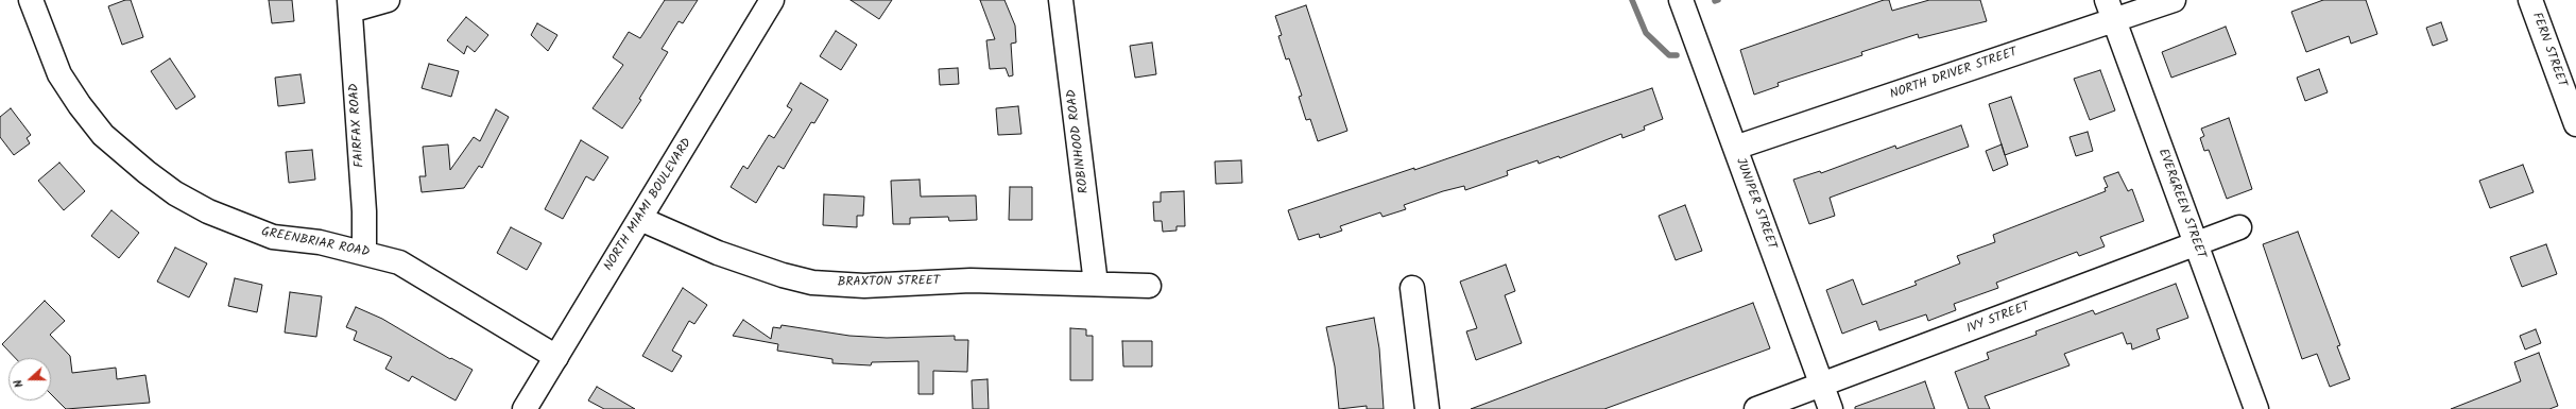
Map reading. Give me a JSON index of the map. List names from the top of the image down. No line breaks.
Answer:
{"streets":{"street":["FERN STREET","NORTH DRIVER STREET","FAIRFAX ROAD","ROBINHOOD ROAD","JUNIPER STREET","EVERGREEN STREET","NORTH MIAMI BOULEVARD","GREENBRIAR ROAD","BRAXTON STREET","IVY STREET"]},"crossings":[["NORTH DRIVER STREET","JUNIPER STREET"],["NORTH DRIVER STREET","EVERGREEN STREET"],["FAIRFAX ROAD","GREENBRIAR ROAD"],["ROBINHOOD ROAD","BRAXTON STREET"],["JUNIPER STREET","IVY STREET"],["EVERGREEN STREET","IVY STREET"],["NORTH MIAMI BOULEVARD","GREENBRIAR ROAD"],["NORTH MIAMI BOULEVARD","BRAXTON STREET"]],"north":"left"}
